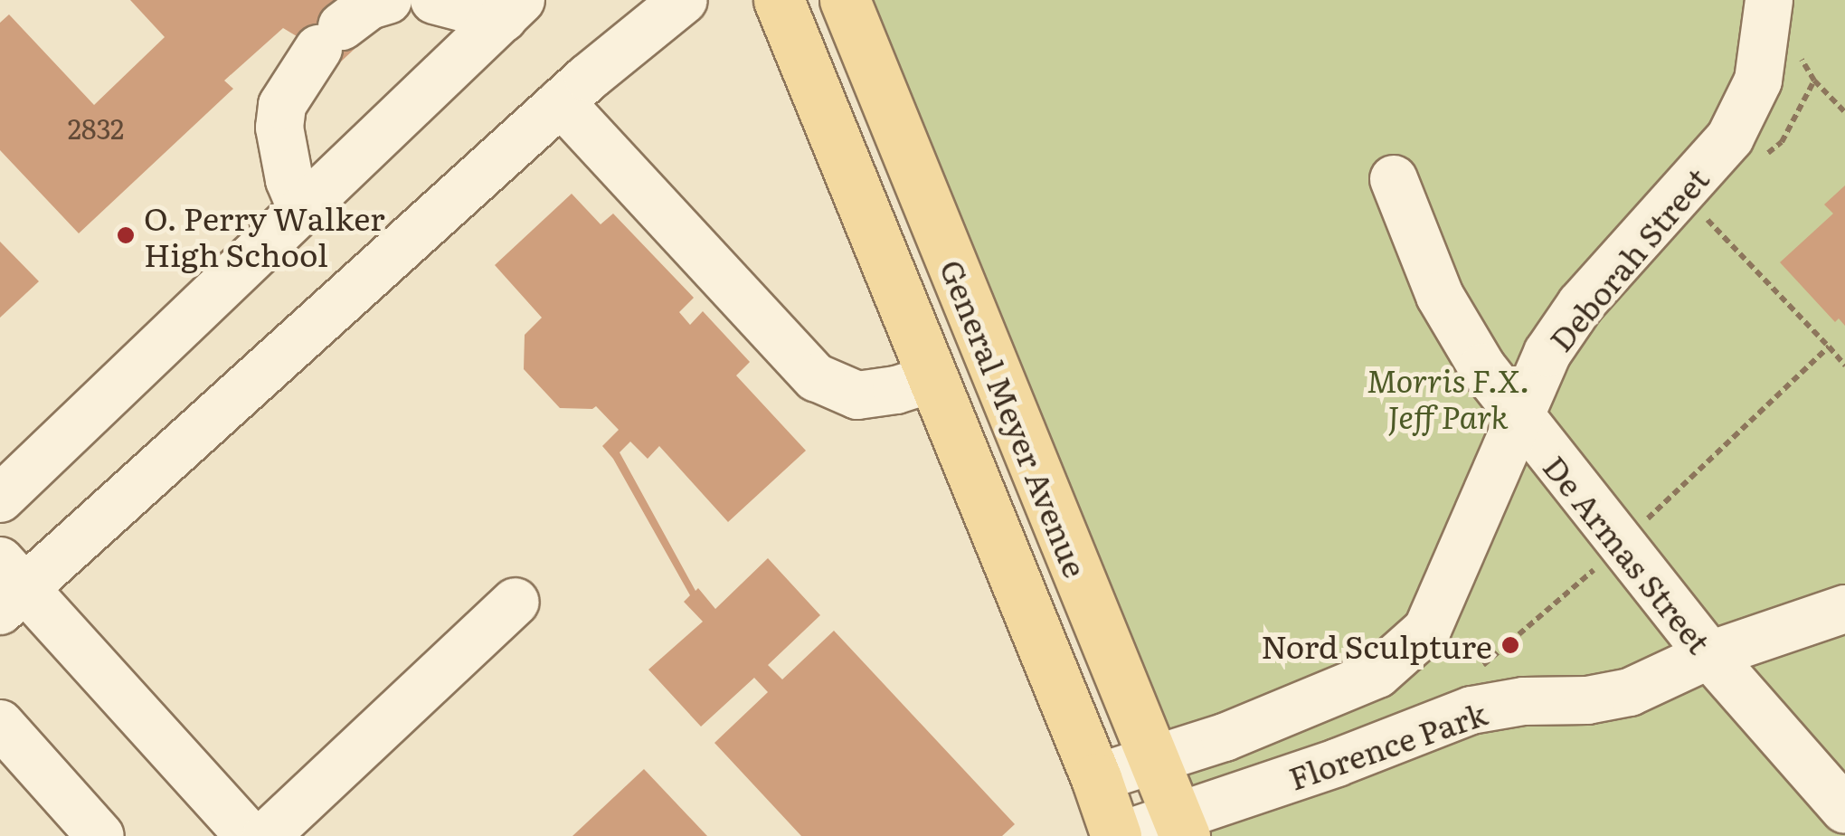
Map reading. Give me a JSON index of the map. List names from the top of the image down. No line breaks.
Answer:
{"streets":{"main road":["General Meyer Avenue"],"street":["Deborah Street","De Armas Street","Florence Park"]},"crossings":[["Deborah Street","General Meyer Avenue"],["Deborah Street","De Armas Street"],["General Meyer Avenue","Florence Park"],["De Armas Street","Florence Park"]],"parks":["Morris F.X. Jeff Park"],"places":["O. Perry Walker High School","Nord Sculpture"],"house_numbers":["2832"]}
